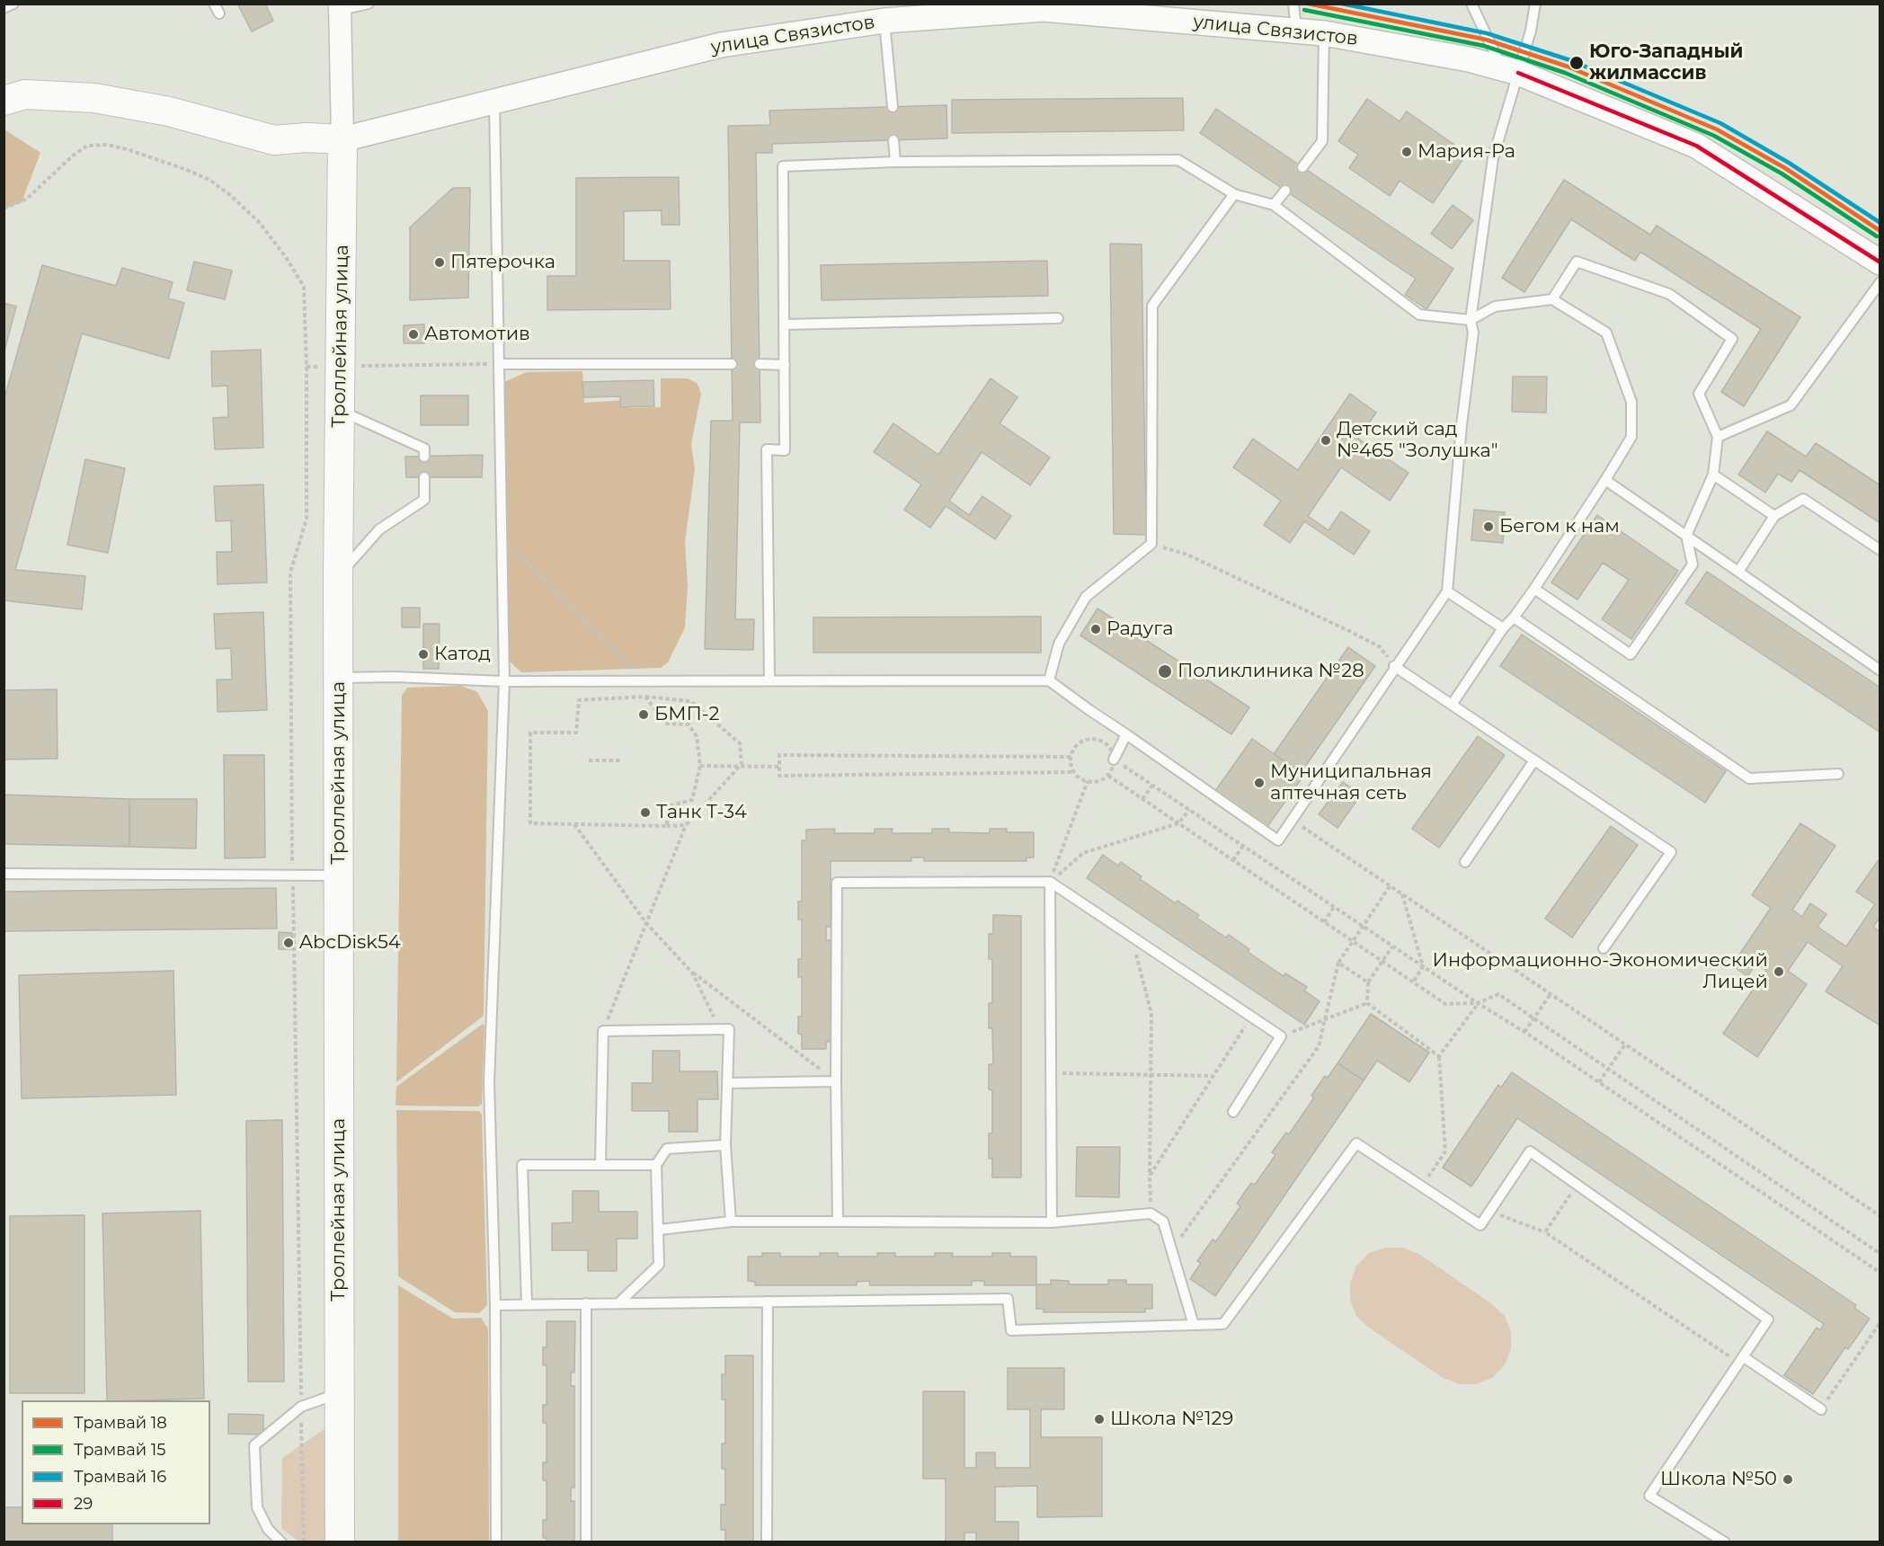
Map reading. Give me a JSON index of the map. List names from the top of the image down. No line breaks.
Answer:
{"streets":{"main road":["улица Связистов","Троллейная улица"]},"crossings":[["улица Связистов","Троллейная улица"]],"places":["Юго-Западный жилмассив","Мария-Ра","Пятерочка","Автомотив","Детский сад №465 \"Золушка\"","Бегом к нам","Радуга","Катод","Поликлиника №28","БМП-2","Муниципальная аптечная сеть","Танк Т-34","AbcDisk54","Информационно-Экономический Лицей","Школа №129","Школа №50"],"lines":["tram line 18","tram line 16","tram line 15","transit line 29"],"legend":["Трамвай 18","Трамвай 15","Трамвай 16","29"]}
